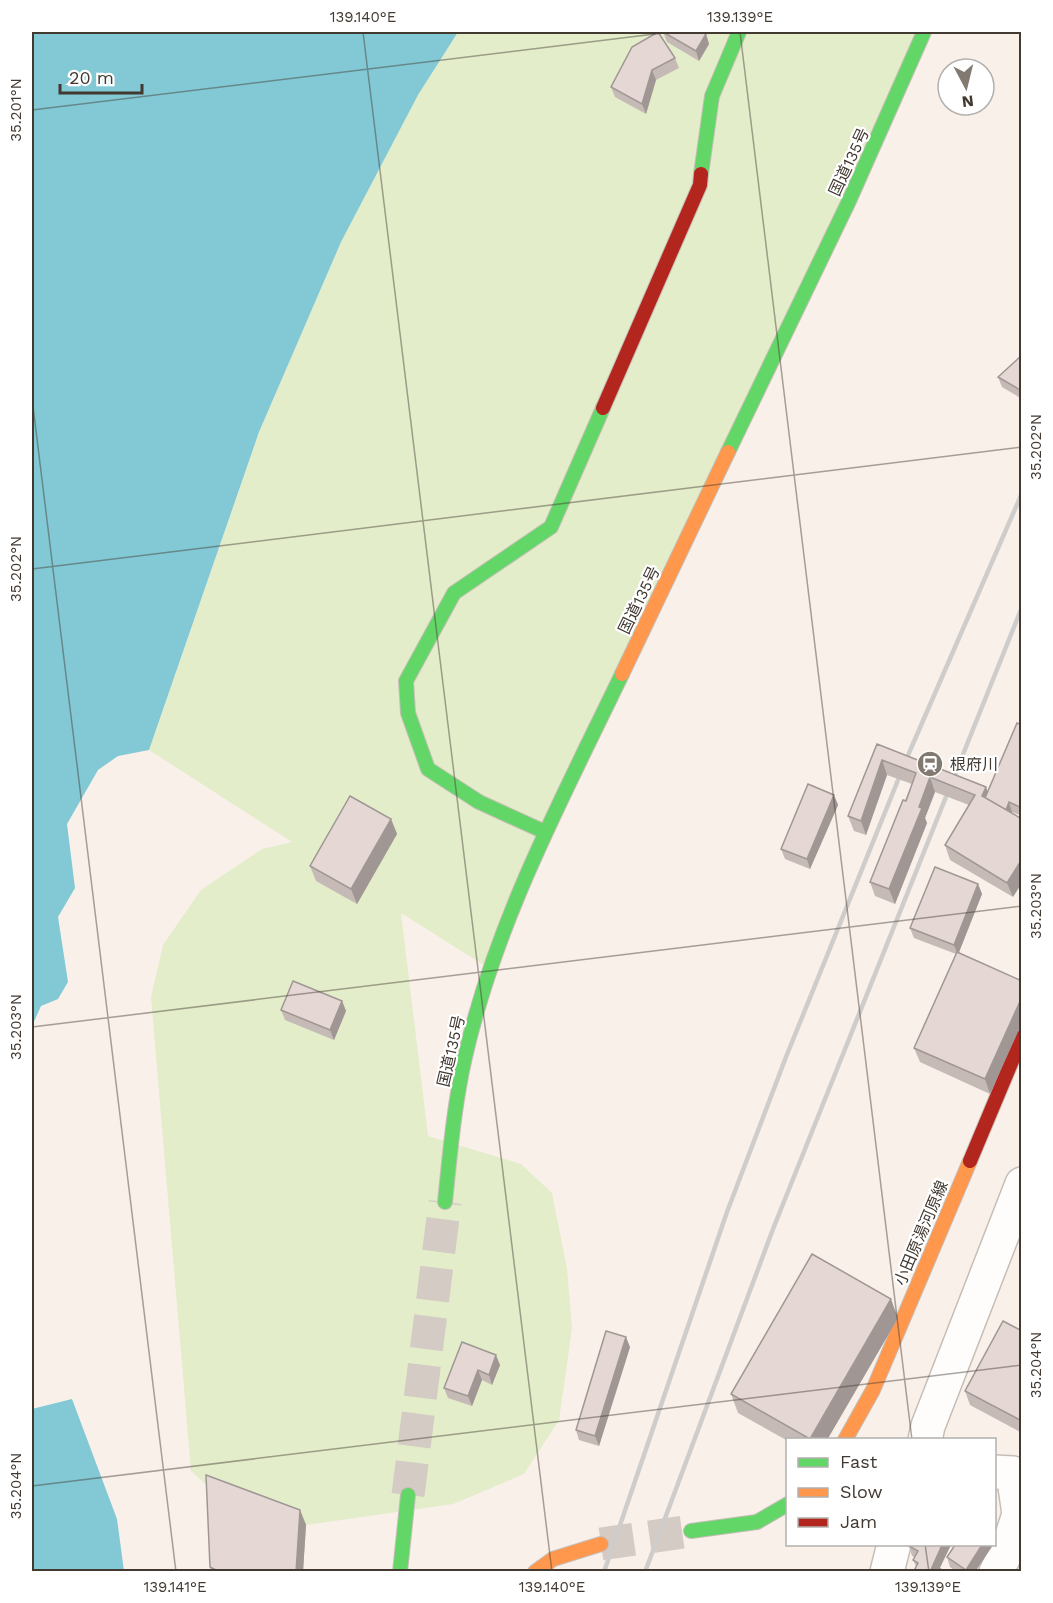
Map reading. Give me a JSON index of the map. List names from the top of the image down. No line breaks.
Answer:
{"streets":{"main road":["国道135号","小田原湯河原線"]},"places":{"station":["根府川"]},"legend":["Fast","Slow","Jam"],"scale_bar":"20 m","north":"bottom","coordinates":["139.140°E","139.139°E","35.201°N","35.202°N","35.203°N","35.204°N","139.141°E"]}
